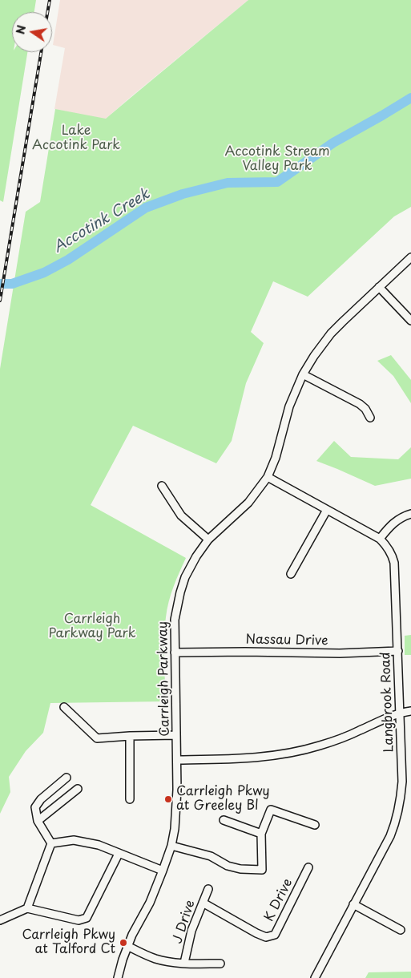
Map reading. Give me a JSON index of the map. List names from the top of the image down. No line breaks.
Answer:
{"streets":{"street":["Nassau Drive","Carrleigh Parkway","Langbrook Road","K Drive","J Drive"]},"crossings":[["Nassau Drive","Carrleigh Parkway"],["Nassau Drive","Langbrook Road"],["Carrleigh Parkway","Langbrook Road"],["K Drive","J Drive"]],"water":["Accotink Creek"],"parks":["Lake Accotink Park","Accotink Stream Valley Park","Carrleigh Parkway Park"],"places":["Carrleigh Pkwy at Greeley Bl","Carrleigh Pkwy at Talford Ct"],"north":"left"}
